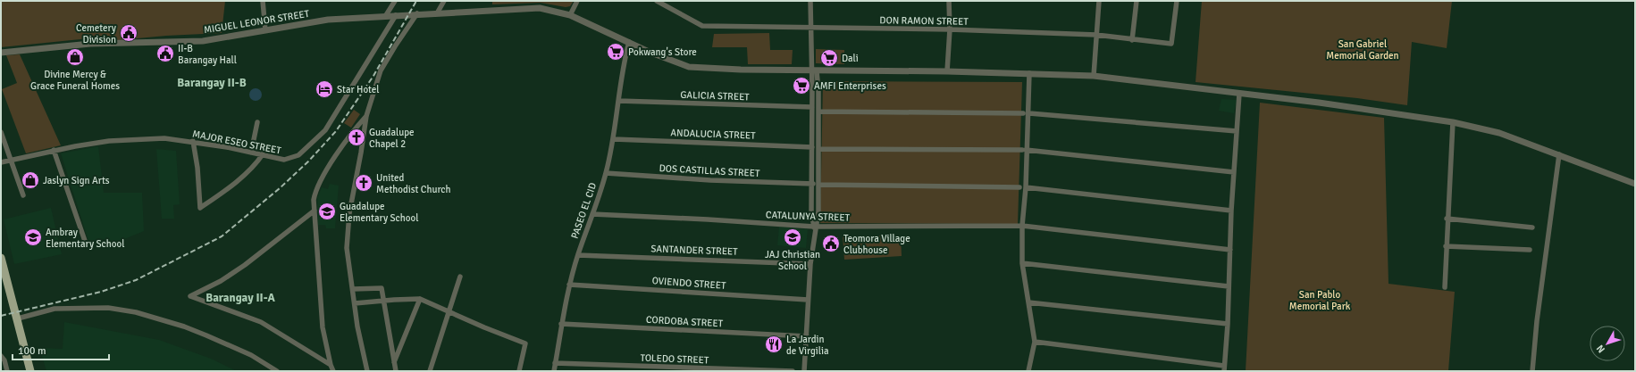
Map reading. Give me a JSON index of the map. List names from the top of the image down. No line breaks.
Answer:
{"streets":{"street":["DON RAMON STREET","MIGUEL LEONOR STREET","GALICIA STREET","ANDALUCIA STREET","MAJOR ESEO STREET","DOS CASTILLAS STREET","PASEO EL CID","CATALUNYA STREET","SANTANDER STREET","OVIENDO STREET","CORDOBA STREET","TOLEDO STREET"]},"crossings":[["MIGUEL LEONOR STREET","MAJOR ESEO STREET"],["MIGUEL LEONOR STREET","PASEO EL CID"],["GALICIA STREET","PASEO EL CID"],["ANDALUCIA STREET","PASEO EL CID"],["DOS CASTILLAS STREET","PASEO EL CID"],["PASEO EL CID","CATALUNYA STREET"],["PASEO EL CID","SANTANDER STREET"],["PASEO EL CID","OVIENDO STREET"],["PASEO EL CID","CORDOBA STREET"],["PASEO EL CID","TOLEDO STREET"]],"districts":["Barangay II-B","Barangay II-A"],"parks":["San Gabriel Memorial Garden","San Pablo Memorial Park"],"places":{"public building":["Cemetery Division","II-B Barangay Hall","Teomora Village Clubhouse"],"supermarket":["Pokwang's Store","Dali","AMFI Enterprises"],"shop":["Divine Mercy & Grace Funeral Homes","Jaslyn Sign Arts"],"hotel":["Star Hotel"],"church":["Guadalupe Chapel 2","United Methodist Church"],"school or university":["Guadalupe Elementary School","Ambray Elementary School","JAJ Christian School"],"restaurant":["La Jardin de Virgilia"]},"scale_bar":"100 m","north":"bottom left"}
